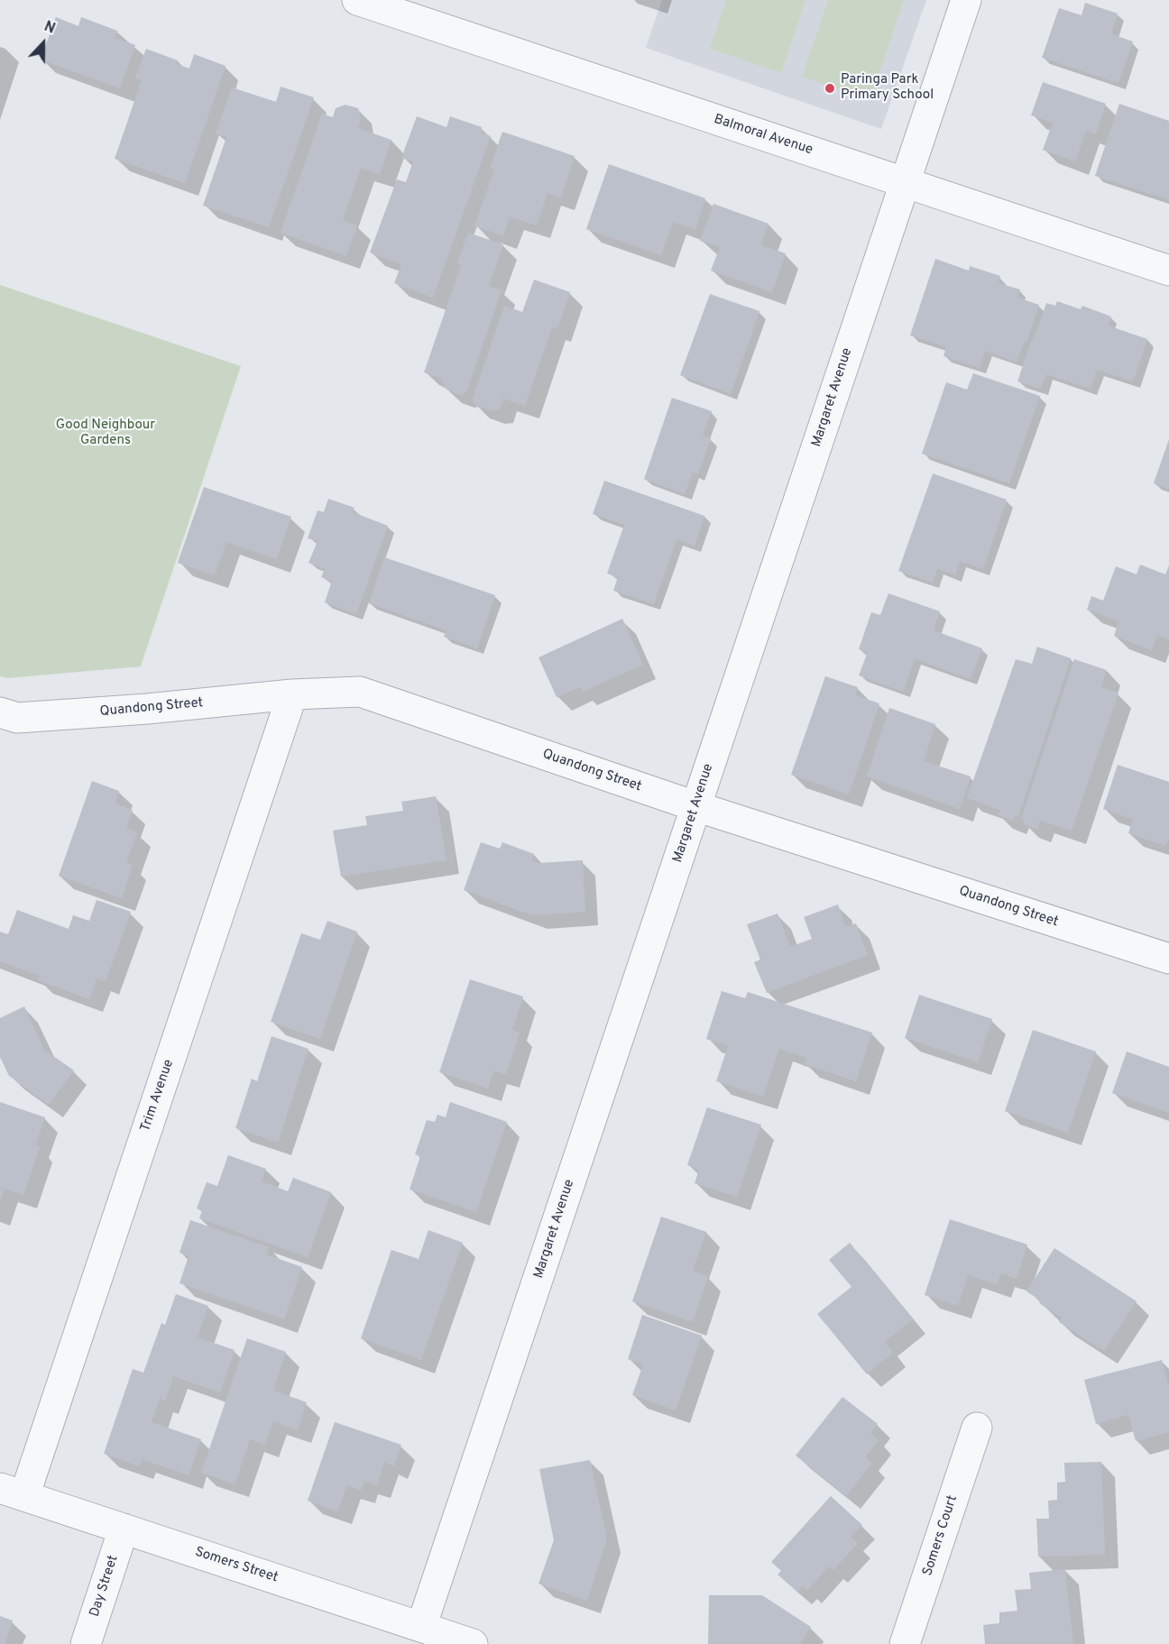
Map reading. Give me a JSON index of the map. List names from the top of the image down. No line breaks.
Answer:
{"streets":{"street":["Balmoral Avenue","Margaret Avenue","Quandong Street","Trim Avenue","Somers Court","Somers Street","Day Street"]},"crossings":[["Balmoral Avenue","Margaret Avenue"],["Margaret Avenue","Quandong Street"],["Margaret Avenue","Somers Street"],["Quandong Street","Trim Avenue"],["Trim Avenue","Somers Street"],["Somers Street","Day Street"]],"parks":["Good Neighbour Gardens"],"places":["Paringa Park Primary School"],"north":"top"}
